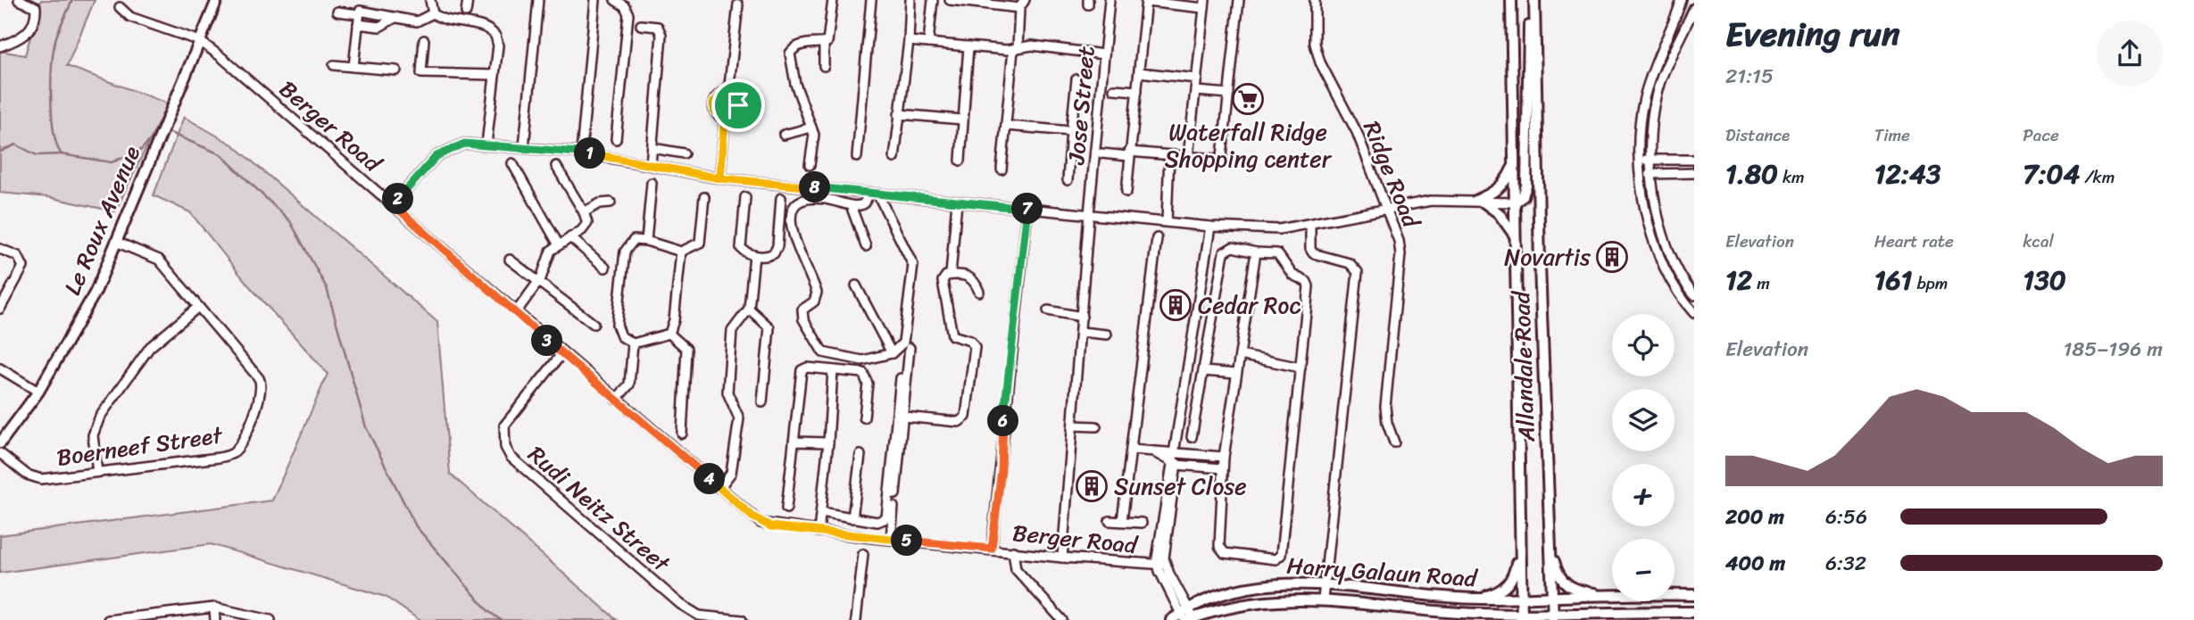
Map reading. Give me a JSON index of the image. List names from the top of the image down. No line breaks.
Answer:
{"streets":{"main road":["Le Roux Avenue","Allandale Road","Harry Galaun Road"],"street":["Jose Street","Berger Road","Ridge Road","Boerneef Street","Rudi Neitz Street"]},"crossings":[["Jose Street","Berger Road"],["Berger Road","Le Roux Avenue"],["Berger Road","Rudi Neitz Street"],["Le Roux Avenue","Boerneef Street"],["Allandale Road","Harry Galaun Road"]],"places":{"supermarket":["Waterfall Ridge Shopping center"],"building":["Novartis","Cedar Roc","Sunset Close"]},"page":{"heading":["Evening run","21:15"],"stats":[["Distance","1.80 km"],["Time","12:43"],["Pace","7:04 /km"],["Elevation","12 m"],["Heart rate","161 bpm"],["kcal","130"]],"pins":["1","8","2","7","3","6","4","5"],"map_buttons":["+","−"],"chart":["Elevation","185–196 m"],"list":[{"name":"200 m","note":"6:56"},{"name":"400 m","note":"6:32"}]}}
